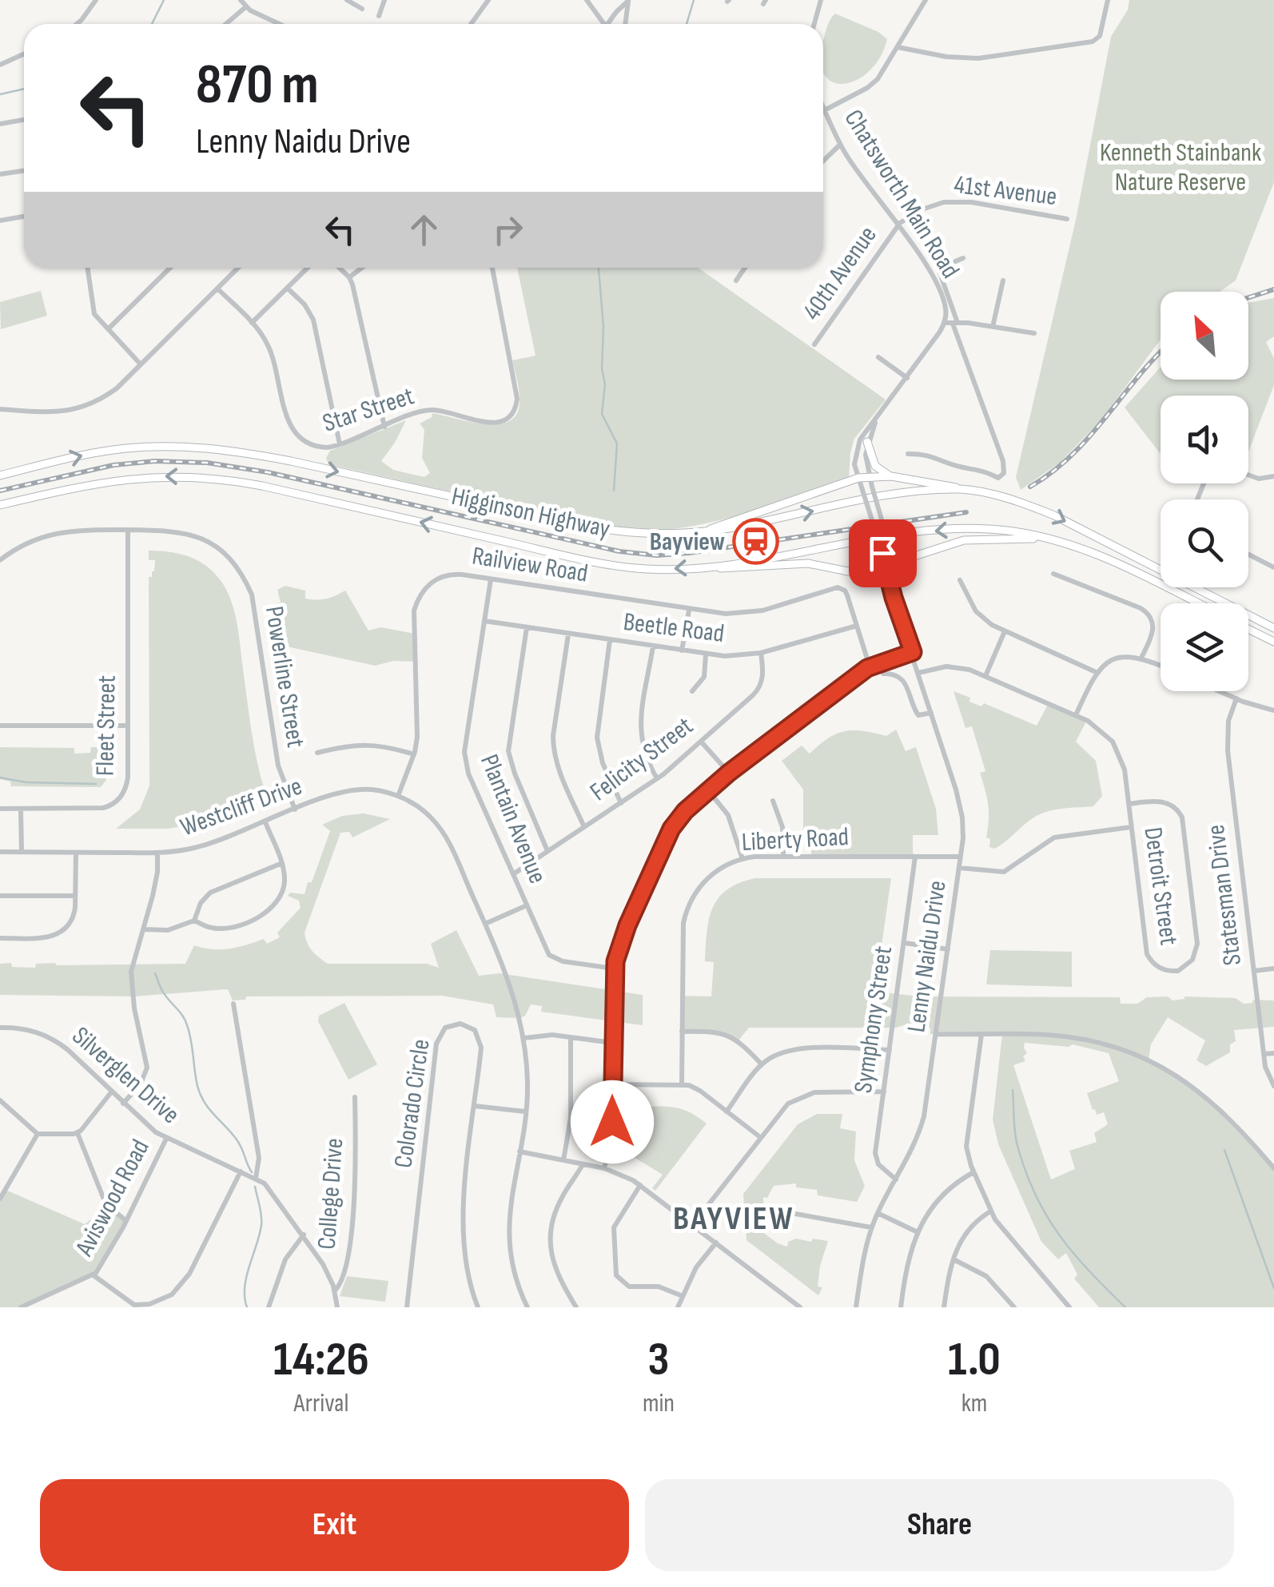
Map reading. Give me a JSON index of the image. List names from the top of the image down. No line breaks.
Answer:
{"streets":{"highway":["Higginson Highway"],"street":["41st Avenue","Chatsworth Main Road","40th Avenue","Star Street","Railview Road","Beetle Road","Powerline Street","Fleet Street","Felicity Street","Westcliff Drive","Plantain Avenue","Liberty Road","Detroit Street","Statesman Drive","Lenny Naidu Drive","Symphony Street","Silverglen Drive","Colorado Circle","College Drive","Aviswood Road"]},"crossings":[["41st Avenue","Chatsworth Main Road"],["41st Avenue","40th Avenue"],["Chatsworth Main Road","40th Avenue"],["Railview Road","Beetle Road"],["Railview Road","Westcliff Drive"],["Railview Road","Plantain Avenue"],["Beetle Road","Felicity Street"],["Beetle Road","Plantain Avenue"],["Powerline Street","Fleet Street"],["Powerline Street","Westcliff Drive"],["Felicity Street","Plantain Avenue"],["Liberty Road","Lenny Naidu Drive"],["Liberty Road","Symphony Street"],["Detroit Street","Lenny Naidu Drive"],["Lenny Naidu Drive","Symphony Street"],["Silverglen Drive","College Drive"],["Silverglen Drive","Aviswood Road"]],"districts":["BAYVIEW"],"parks":["Kenneth Stainbank Nature Reserve"],"places":{"station":["Bayview"]},"north":"top left","page":{"turn":["870 m","Lenny Naidu Drive"],"eta":["14:26","Arrival","3","min","1.0","km"],"buttons":["Exit","Share"]}}
